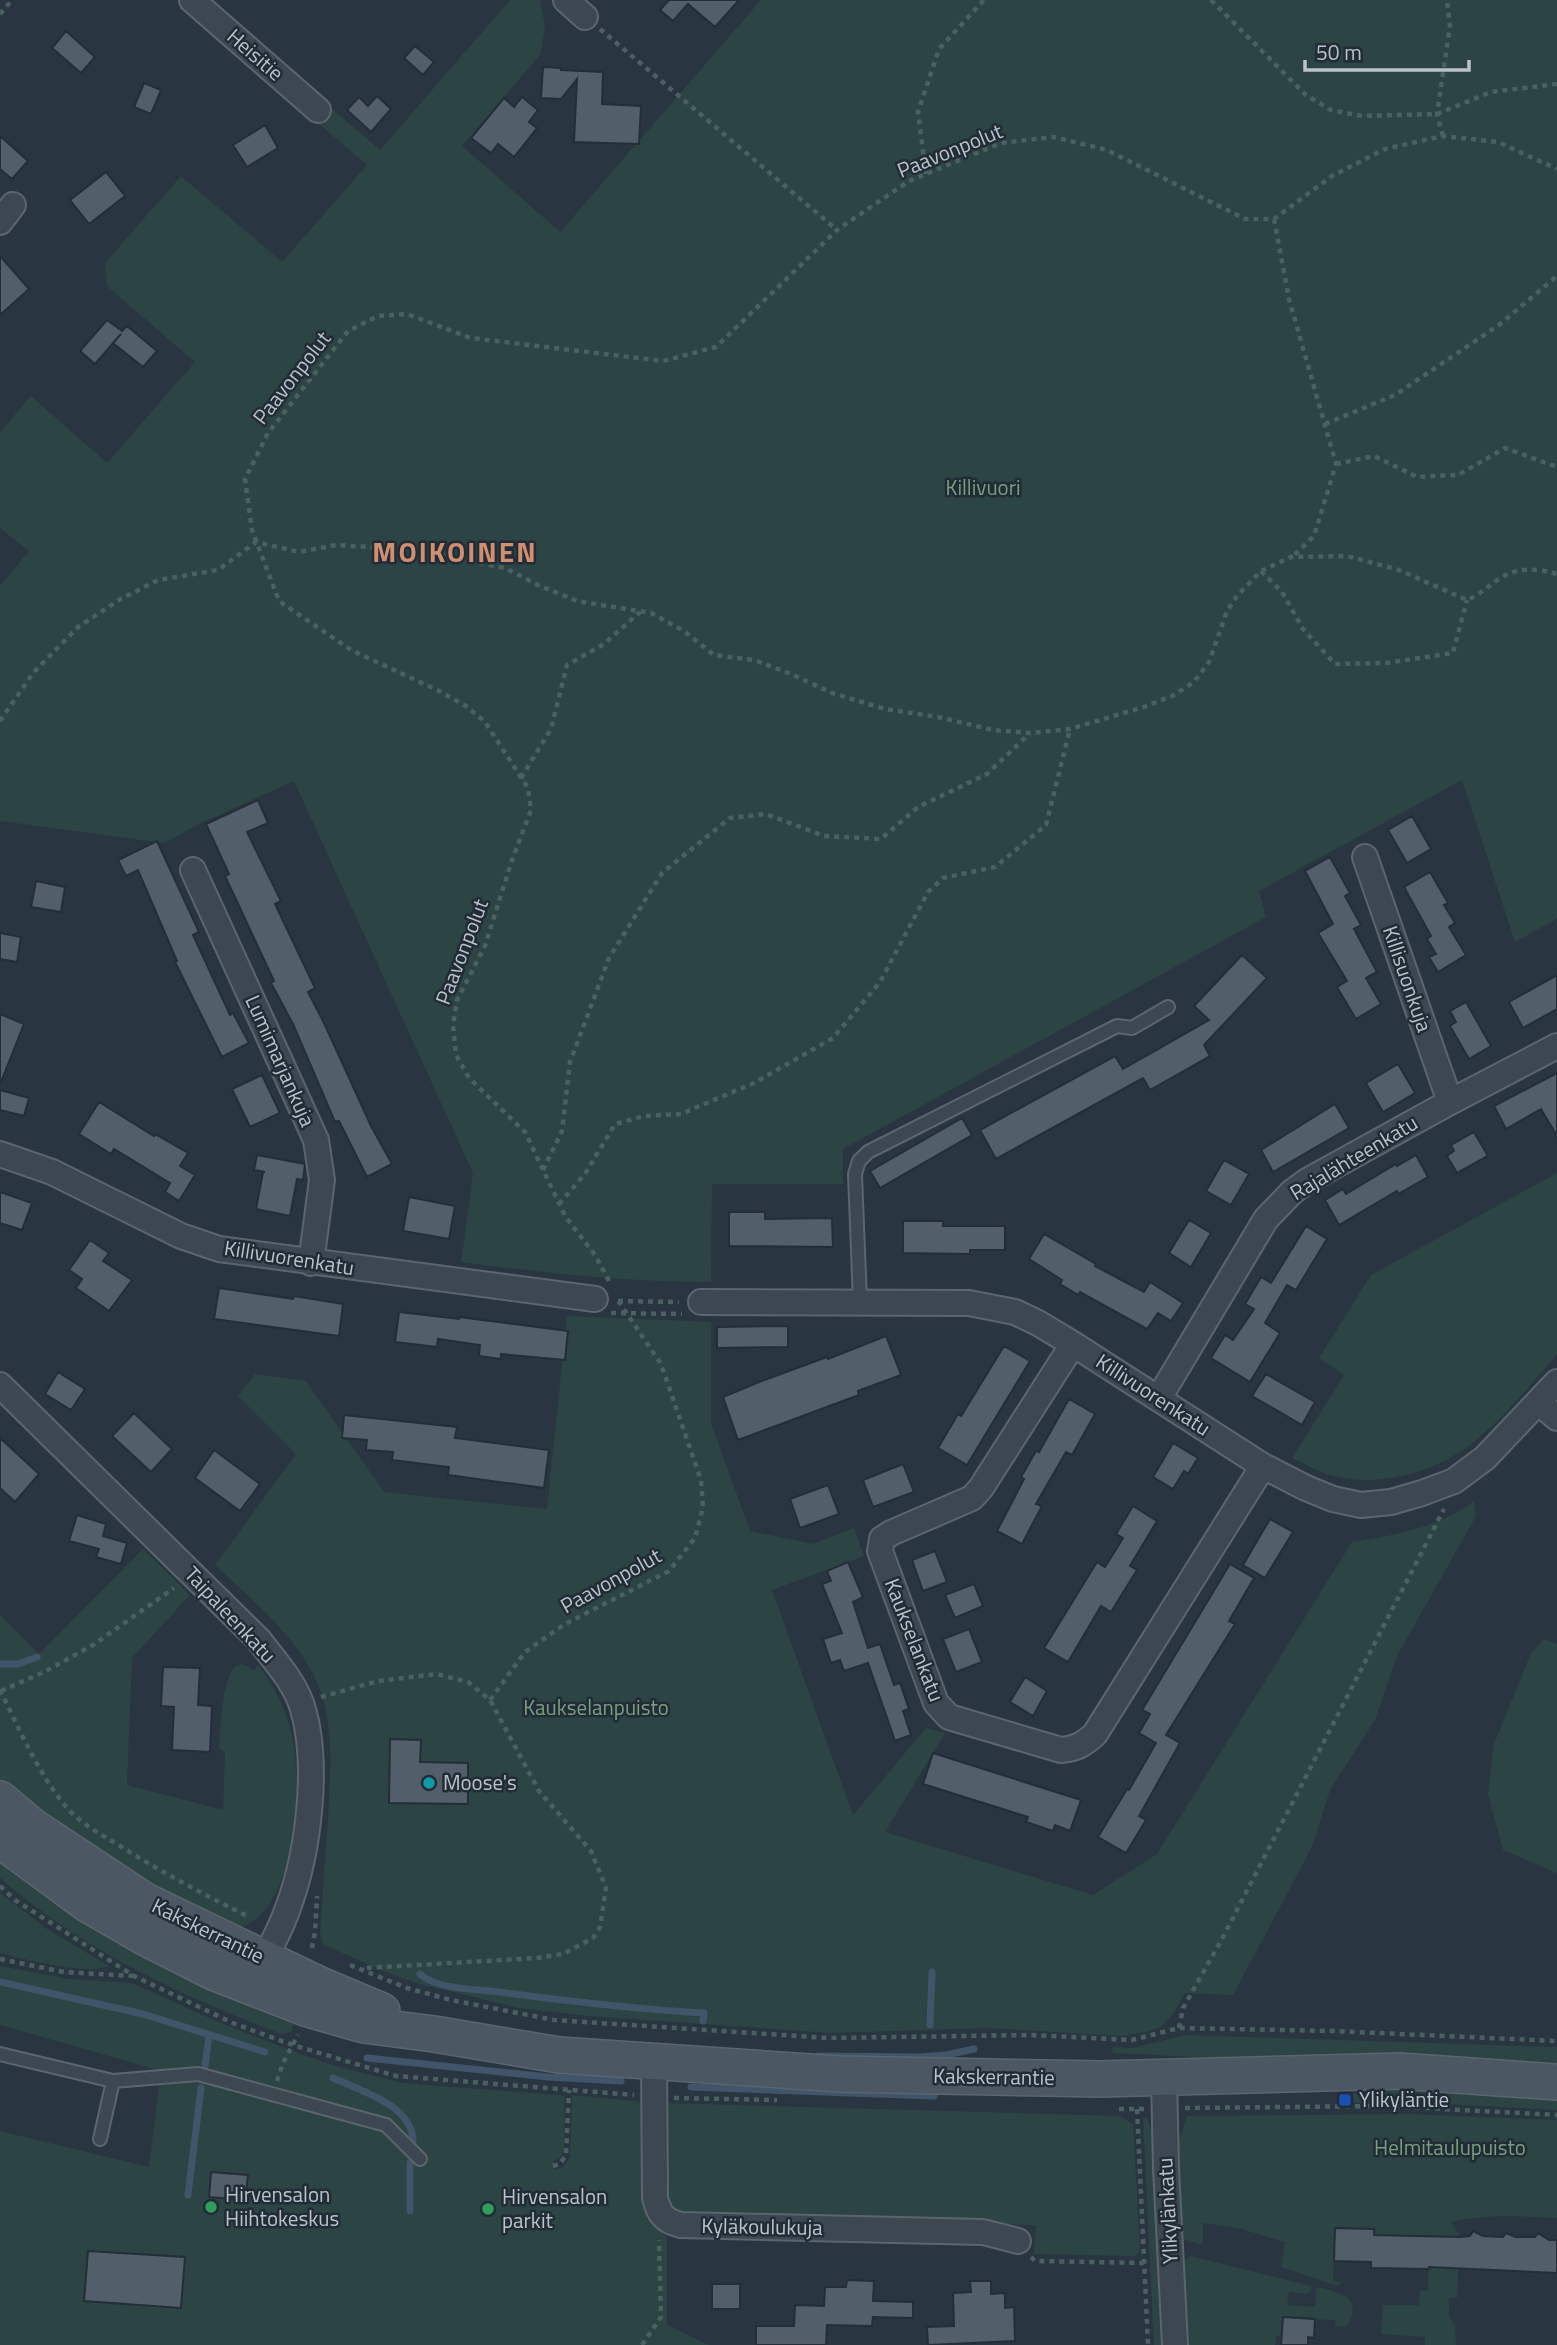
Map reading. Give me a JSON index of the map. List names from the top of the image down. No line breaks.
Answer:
{"streets":{"main road":["Kakskerrantie"],"street":["Heisitie","Killisuonkuja","Lumimarjankuja","Rajalähteenkatu","Killivuorenkatu","Taipaleenkatu","Kaukselankatu","Ylikylänkatu","Kyläkoulukuja"],"path":["Paavonpolut"]},"crossings":[["Paavonpolut","Killivuorenkatu"],["Killisuonkuja","Rajalähteenkatu"],["Lumimarjankuja","Killivuorenkatu"],["Rajalähteenkatu","Killivuorenkatu"],["Killivuorenkatu","Kaukselankatu"],["Taipaleenkatu","Kakskerrantie"],["Kakskerrantie","Ylikylänkatu"]],"districts":["MOIKOINEN"],"parks":["Killivuori","Kaukselanpuisto","Helmitaulupuisto"],"places":{"other":["Moose's","Hirvensalon Hiihtokeskus","Hirvensalon parkit"],"transit":["Ylikyläntie"]},"scale_bar":"50 m"}
